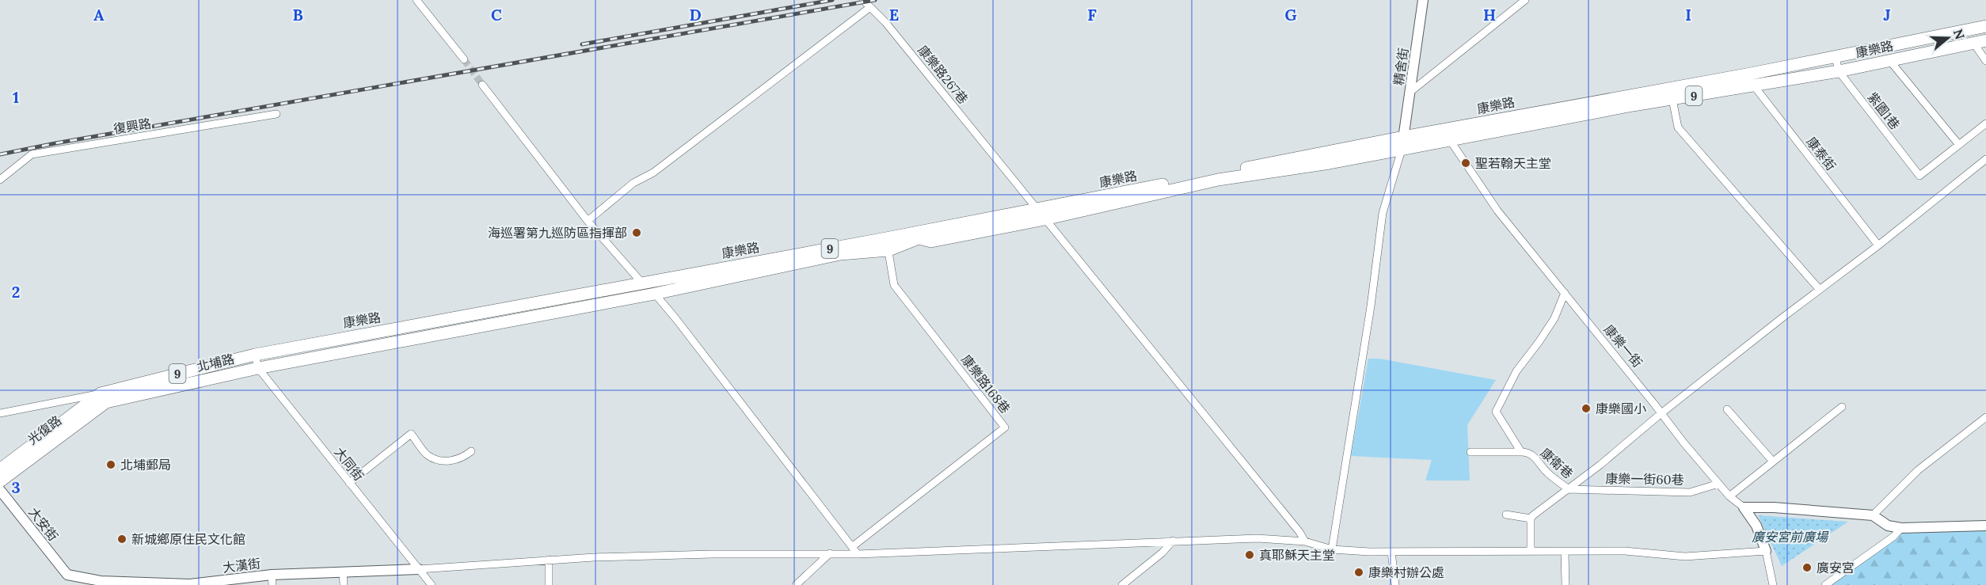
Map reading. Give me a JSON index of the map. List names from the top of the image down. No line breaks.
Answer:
{"streets":{"main road":["康樂路","9","北埔路","光復路"],"street":["精舍街","康樂路267巷","紫園1巷","復興路","康泰街","康樂一街","康樂路168巷","康衛巷","大同街","康樂一街60巷","大安街","大漢街"]},"crossings":[["康樂路","精舍街"],["康樂路","康樂路267巷"],["康樂路","紫園1巷"],["康樂路","康泰街"],["康樂路","康樂一街"],["康樂路","北埔路"],["康樂路","康樂路168巷"],["康樂路","大同街"],["康樂一街","康衛巷"],["康樂一街","康樂一街60巷"],["北埔路","光復路"],["北埔路","大同街"],["康衛巷","康樂一街60巷"],["大同街","大漢街"],["大安街","大漢街"]],"parks":["廣安宮前廣場"],"places":["聖若翰天主堂","海巡署第九巡防區指揮部","康樂國小","北埔郵局","新城鄉原住民文化館","真耶穌天主堂","廣安宮","康樂村辦公處"],"north":"right","grid":{"columns":["A","B","C","D","E","F","G","H","I","J"],"rows":["1","2","3"]}}
